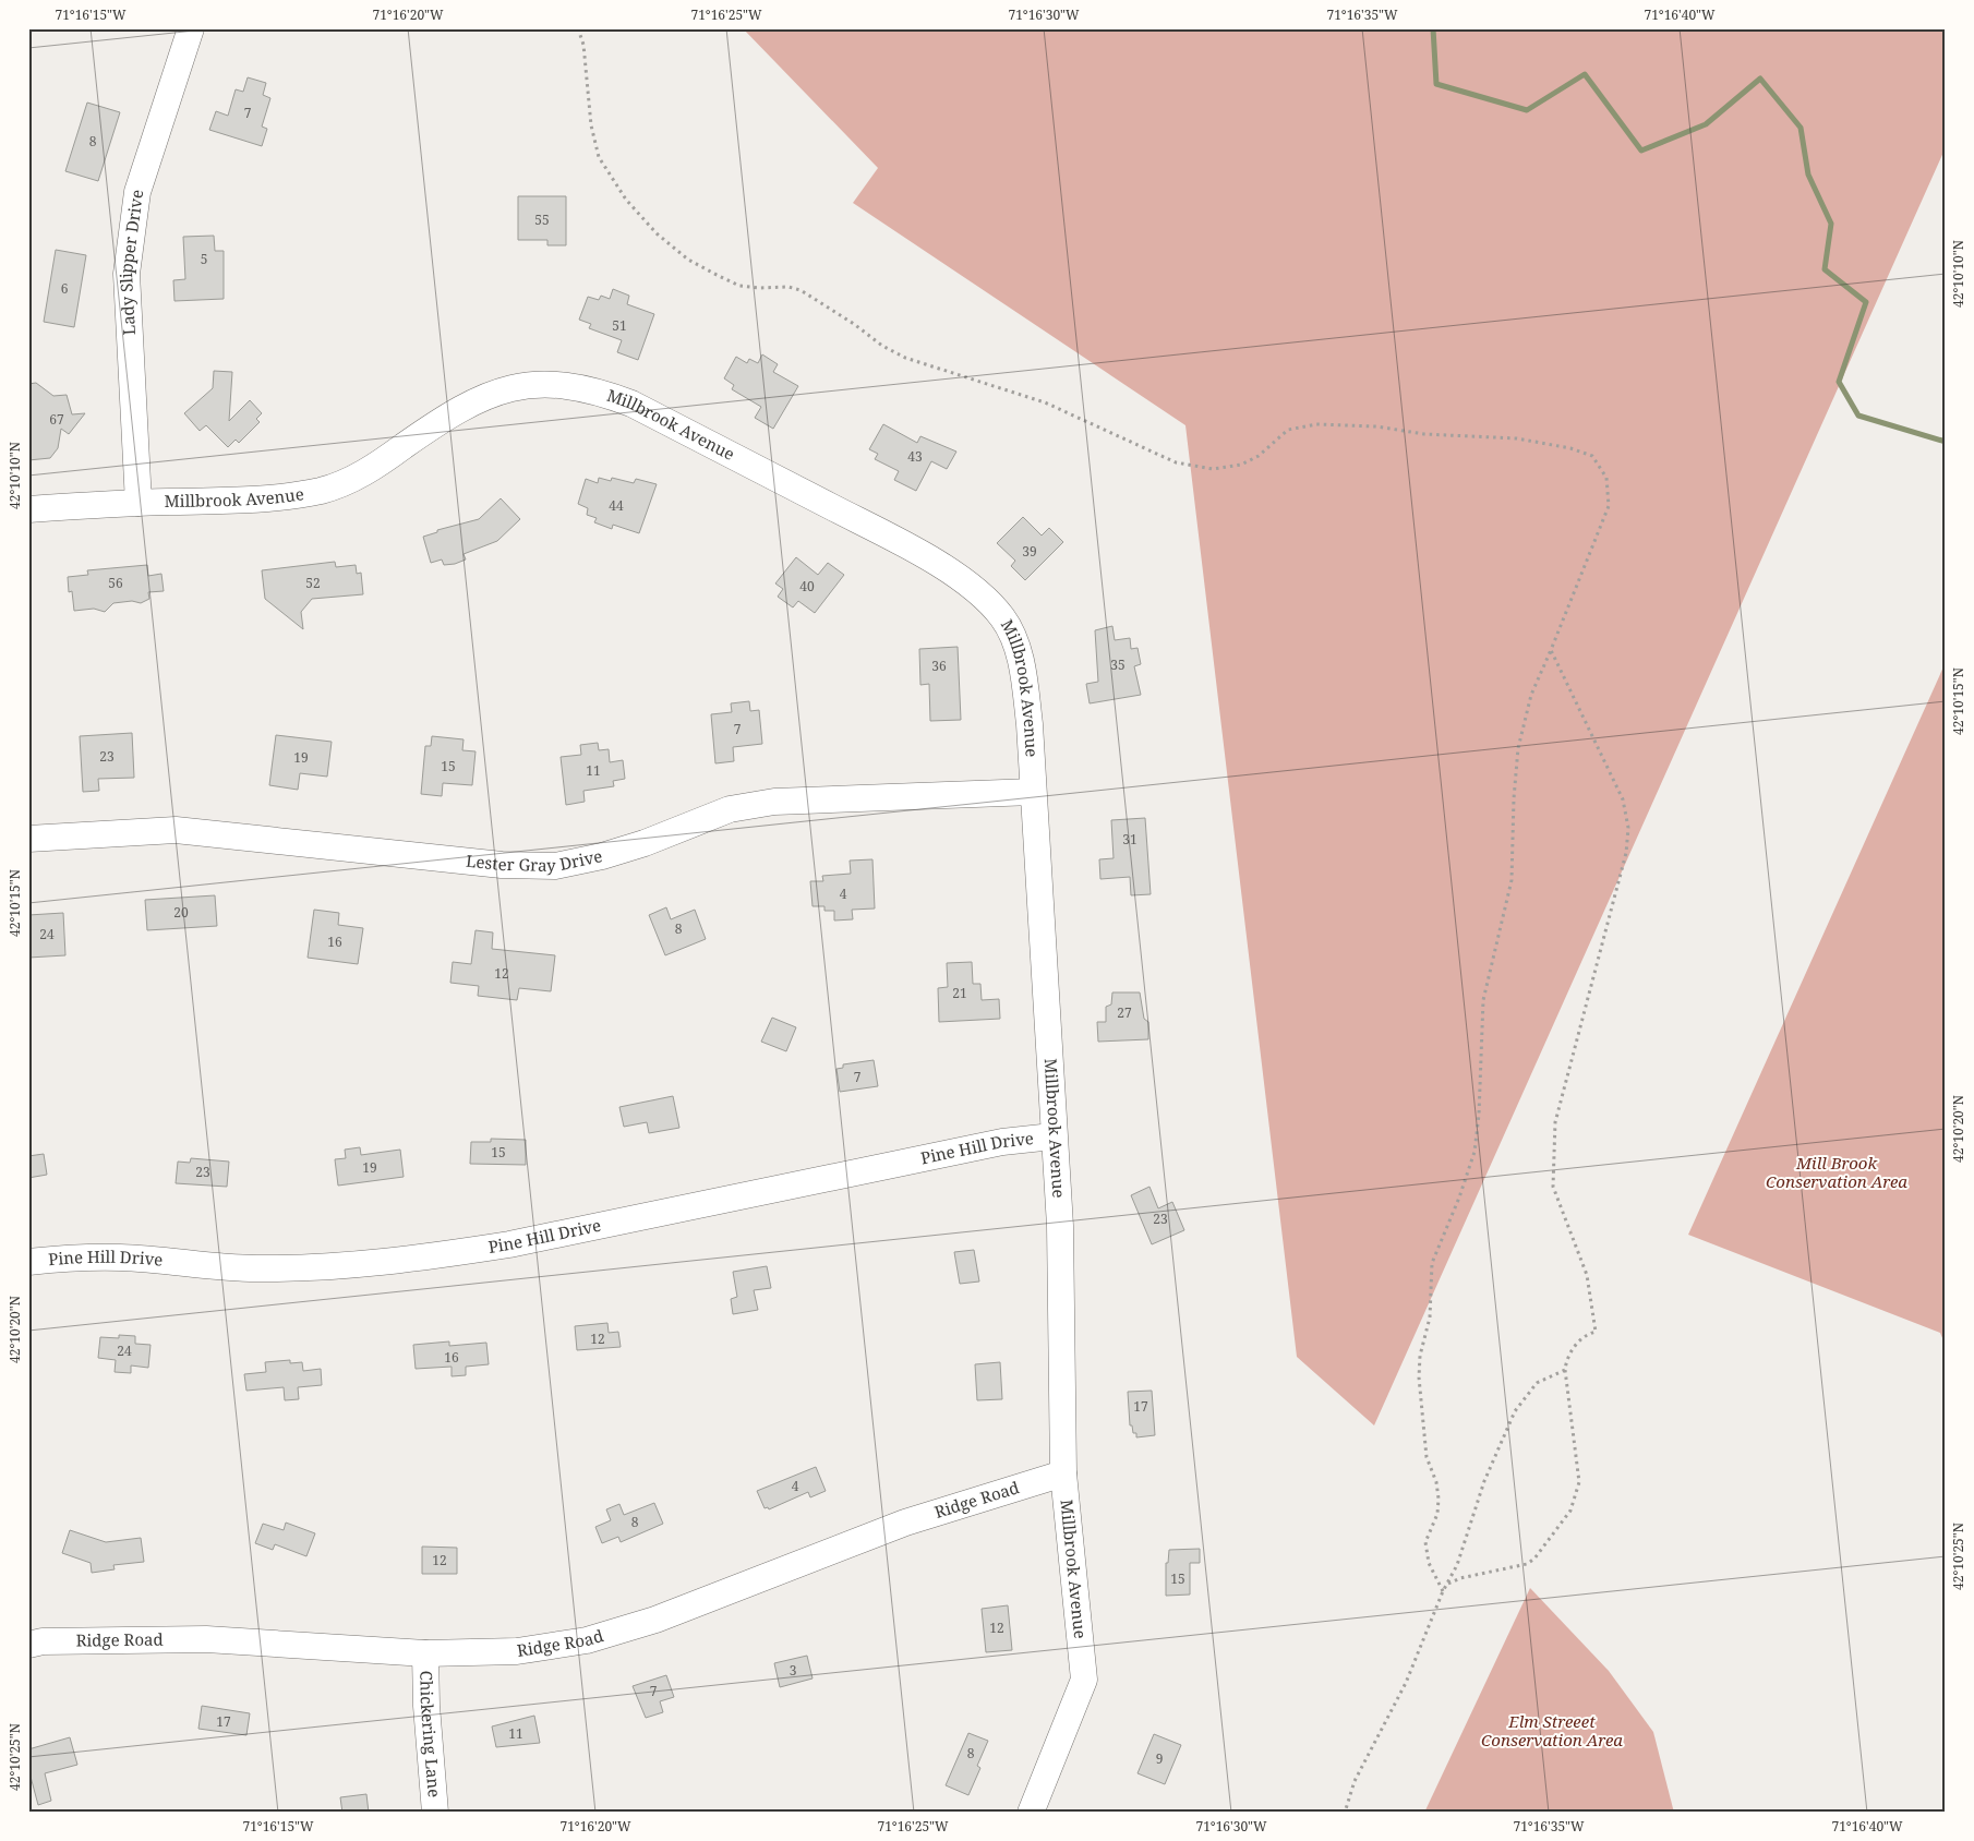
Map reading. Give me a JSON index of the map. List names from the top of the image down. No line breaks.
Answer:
{"streets":{"street":["Lady Slipper Drive","Millbrook Avenue","Lester Gray Drive","Pine Hill Drive","Ridge Road","Chickering Lane"]},"crossings":[["Lady Slipper Drive","Millbrook Avenue"],["Millbrook Avenue","Lester Gray Drive"],["Millbrook Avenue","Pine Hill Drive"],["Millbrook Avenue","Ridge Road"],["Ridge Road","Chickering Lane"]],"parks":["Mill Brook Conservation Area","Elm Streeet Conservation Area"],"house_numbers":["7","8","55","5","6","51","67","43","44","39","56","52","40","35","36","7","23","19","15","11","31","4","20","8","24","16","12","21","27","7","15","19","23","23","12","24","16","17","4","8","12","15","12","3","7","17","11","8","9"],"coordinates":["71°16'15\"W","71°16'20\"W","71°16'25\"W","71°16'30\"W","71°16'35\"W","71°16'40\"W","42°10'10\"N","42°10'15\"N","42°10'20\"N","42°10'25\"N"]}
